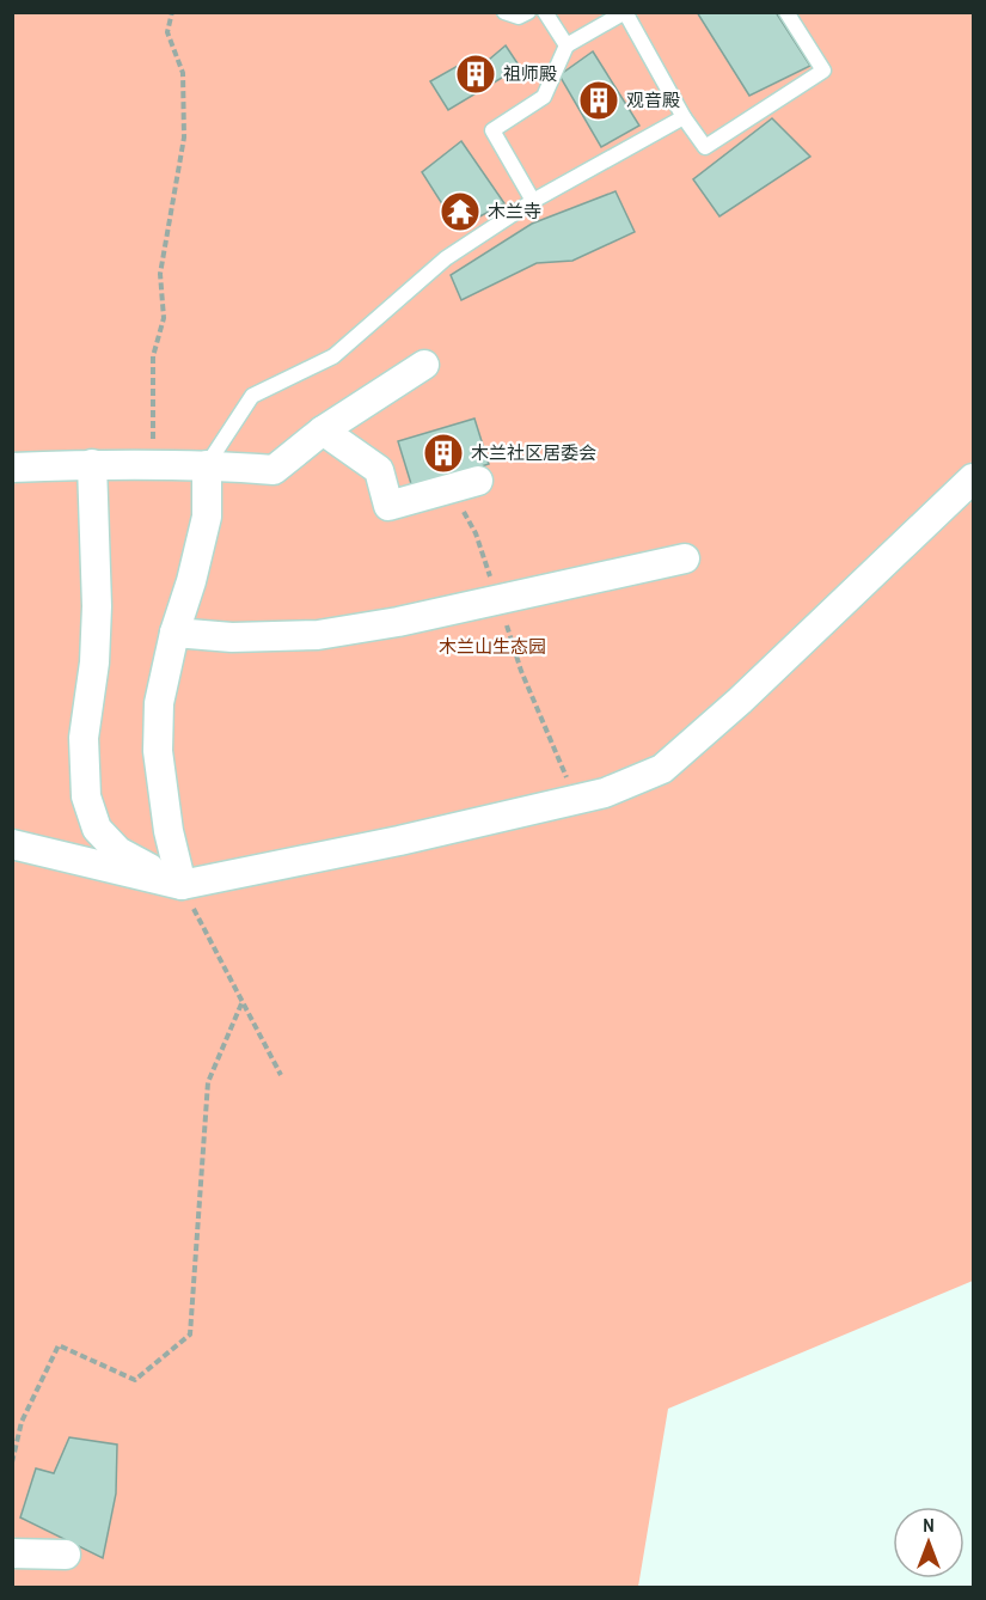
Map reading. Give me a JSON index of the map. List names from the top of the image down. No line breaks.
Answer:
{"parks":["木兰山生态园"],"places":{"building":["祖师殿","观音殿","木兰社区居委会"],"temple":["木兰寺"]},"north":"top"}
